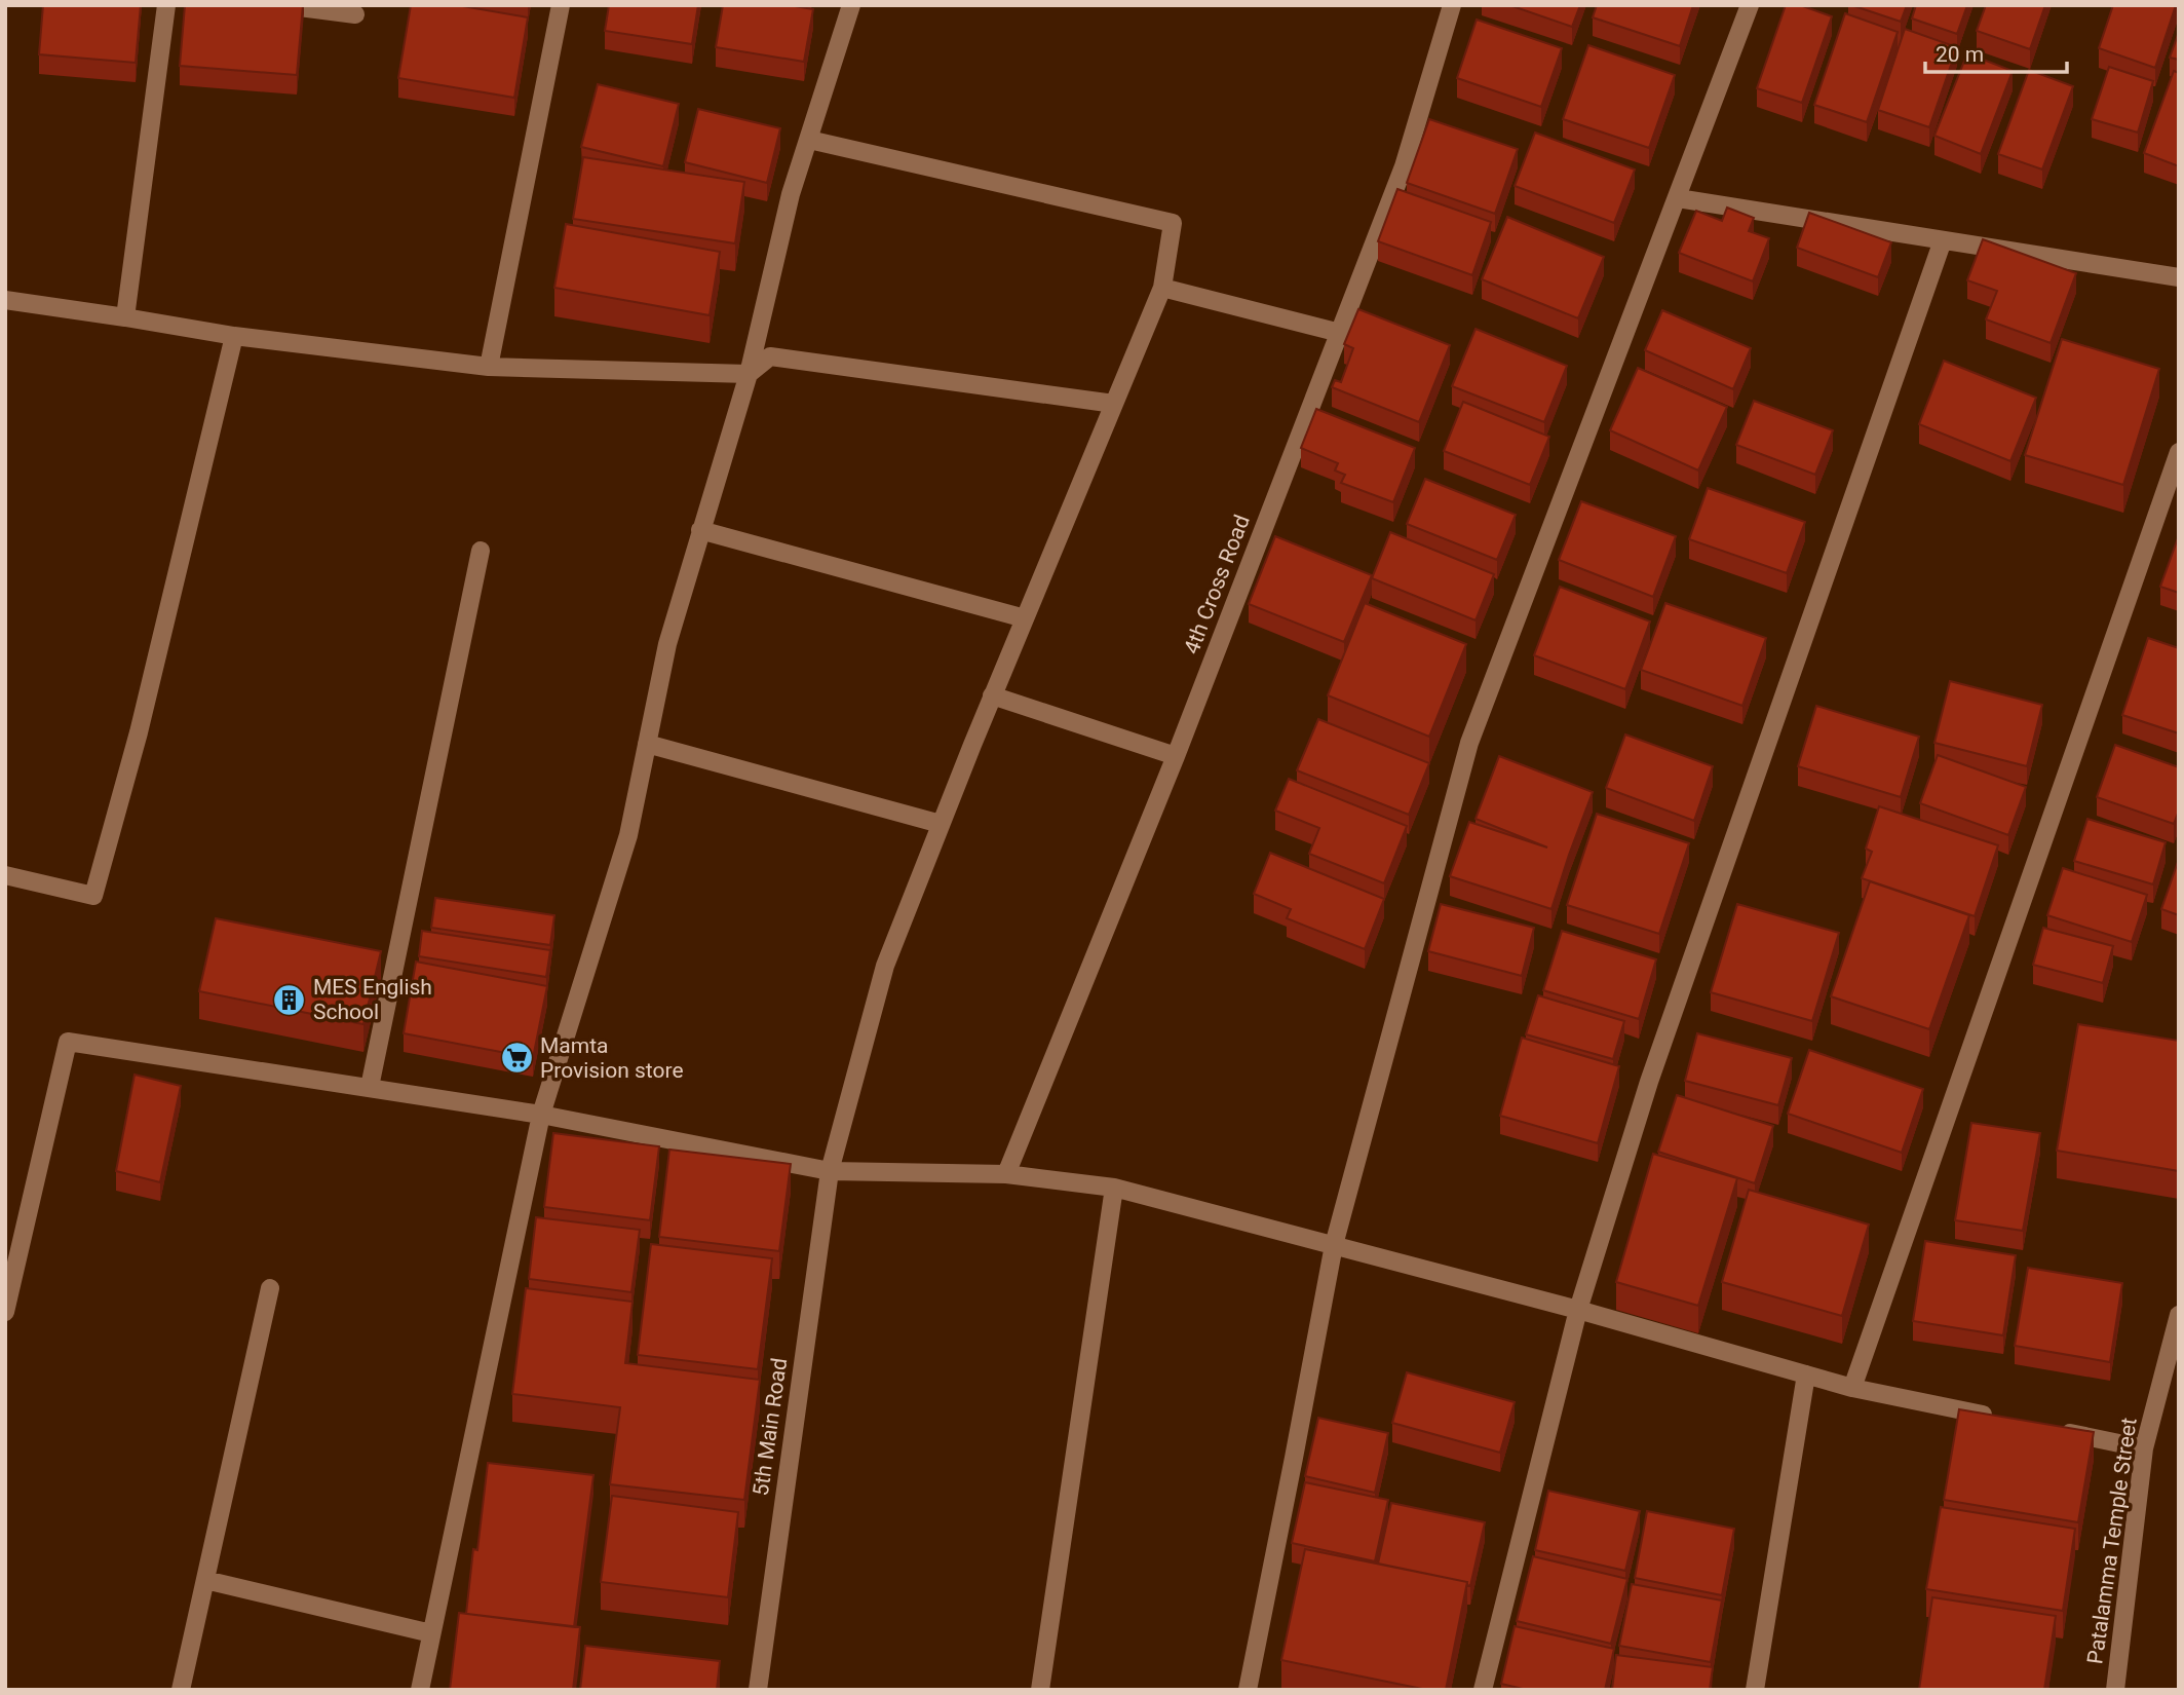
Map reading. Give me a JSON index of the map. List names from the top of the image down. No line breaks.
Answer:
{"streets":{"street":["4th Cross Road","5th Main Road","Patalamma Temple Street"]},"places":{"building":["MES English School"],"supermarket":["Mamta Provision store"]},"scale_bar":"20 m"}
